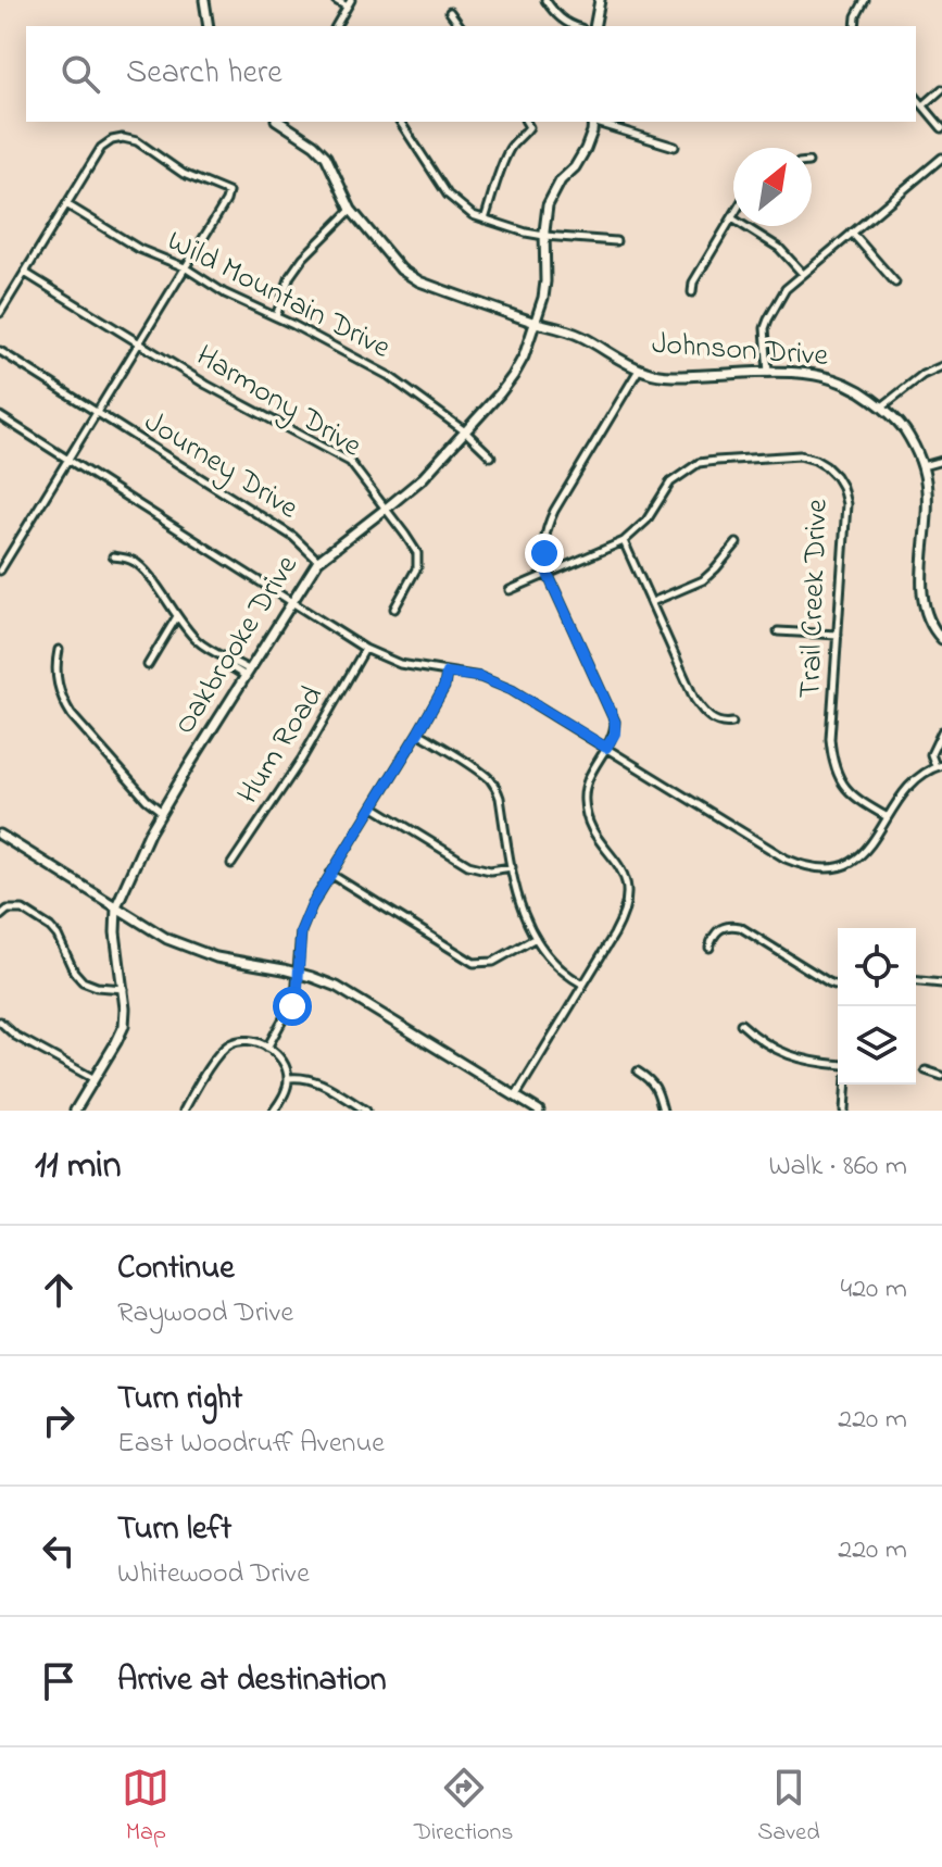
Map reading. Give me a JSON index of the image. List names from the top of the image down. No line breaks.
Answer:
{"streets":{"street":["Wild Mountain Drive","Johnson Drive","Harmony Drive","Journey Drive","Trail Creek Drive","Oakbrooke Drive","Hum Road"]},"crossings":[["Wild Mountain Drive","Oakbrooke Drive"],["Johnson Drive","Oakbrooke Drive"],["Harmony Drive","Oakbrooke Drive"],["Journey Drive","Oakbrooke Drive"]],"north":"top right","page":{"search":"Search here","heading":["11 min","Walk · 860 m"],"list":[["Continue","Raywood Drive","420 m"],["Turn right","East Woodruff Avenue","220 m"],["Turn left","Whitewood Drive","220 m"],"Arrive at destination"],"nav":["Map","Directions","Saved"]}}
